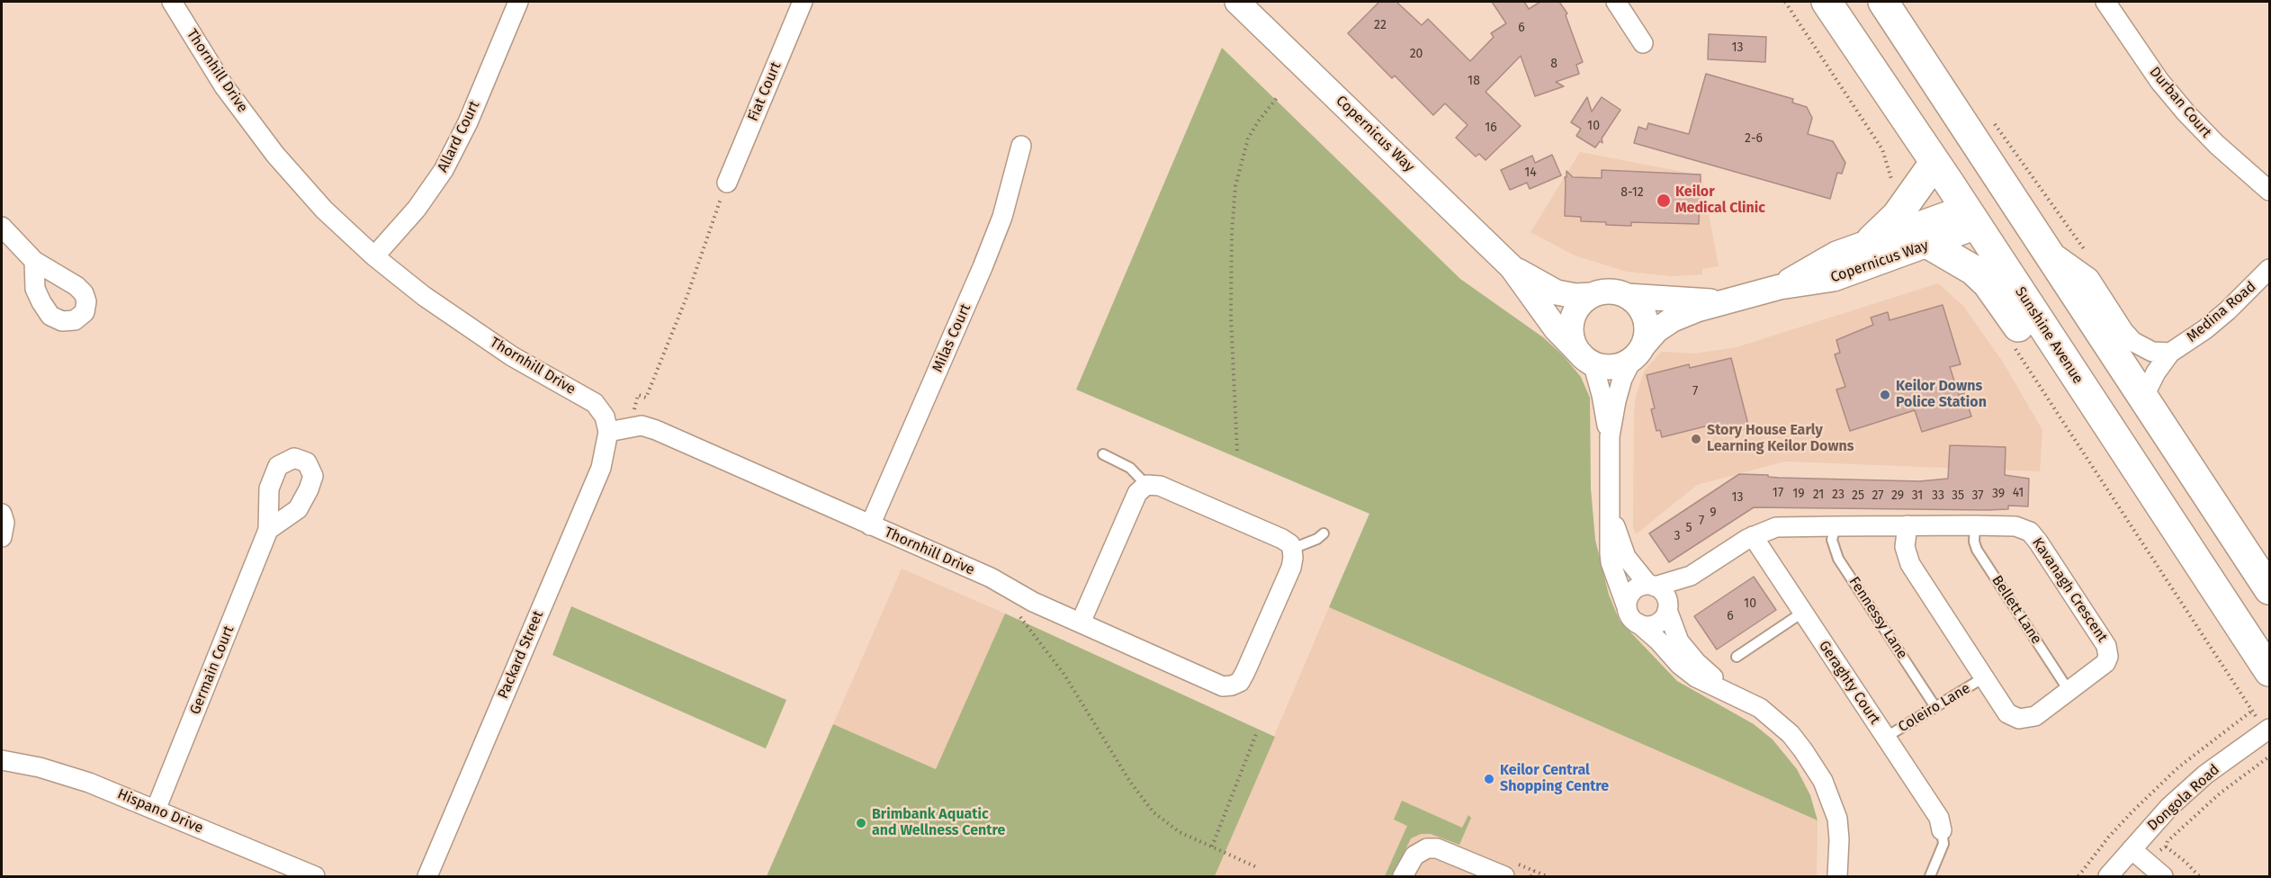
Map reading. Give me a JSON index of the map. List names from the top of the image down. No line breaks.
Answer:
{"streets":{"main road":["Sunshine Avenue"],"street":["Thornhill Drive","Fiat Court","Durban Court","Copernicus Way","Allard Court","Medina Road","Milas Court","Kavanagh Crescent","Packard Street","Germain Court","Geraghty Court","Dongola Road","Hispano Drive"],"lane":["Bellett Lane","Fennessy Lane","Coleiro Lane"]},"crossings":[["Thornhill Drive","Allard Court"],["Thornhill Drive","Milas Court"],["Thornhill Drive","Packard Street"],["Copernicus Way","Sunshine Avenue"],["Kavanagh Crescent","Bellett Lane"],["Kavanagh Crescent","Fennessy Lane"],["Kavanagh Crescent","Geraghty Court"],["Kavanagh Crescent","Coleiro Lane"],["Fennessy Lane","Coleiro Lane"],["Germain Court","Hispano Drive"],["Geraghty Court","Coleiro Lane"]],"places":["Keilor Medical Clinic","Keilor Downs Police Station","Story House Early Learning Keilor Downs","Keilor Central Shopping Centre","Brimbank Aquatic and Wellness Centre"],"house_numbers":["22","6","13","20","8","18","10","16","2-6","14","8-12","7","17","41","19","39","21","23","25","27","29","31","33","35","37","13","9","7","5","3","10","6"]}
